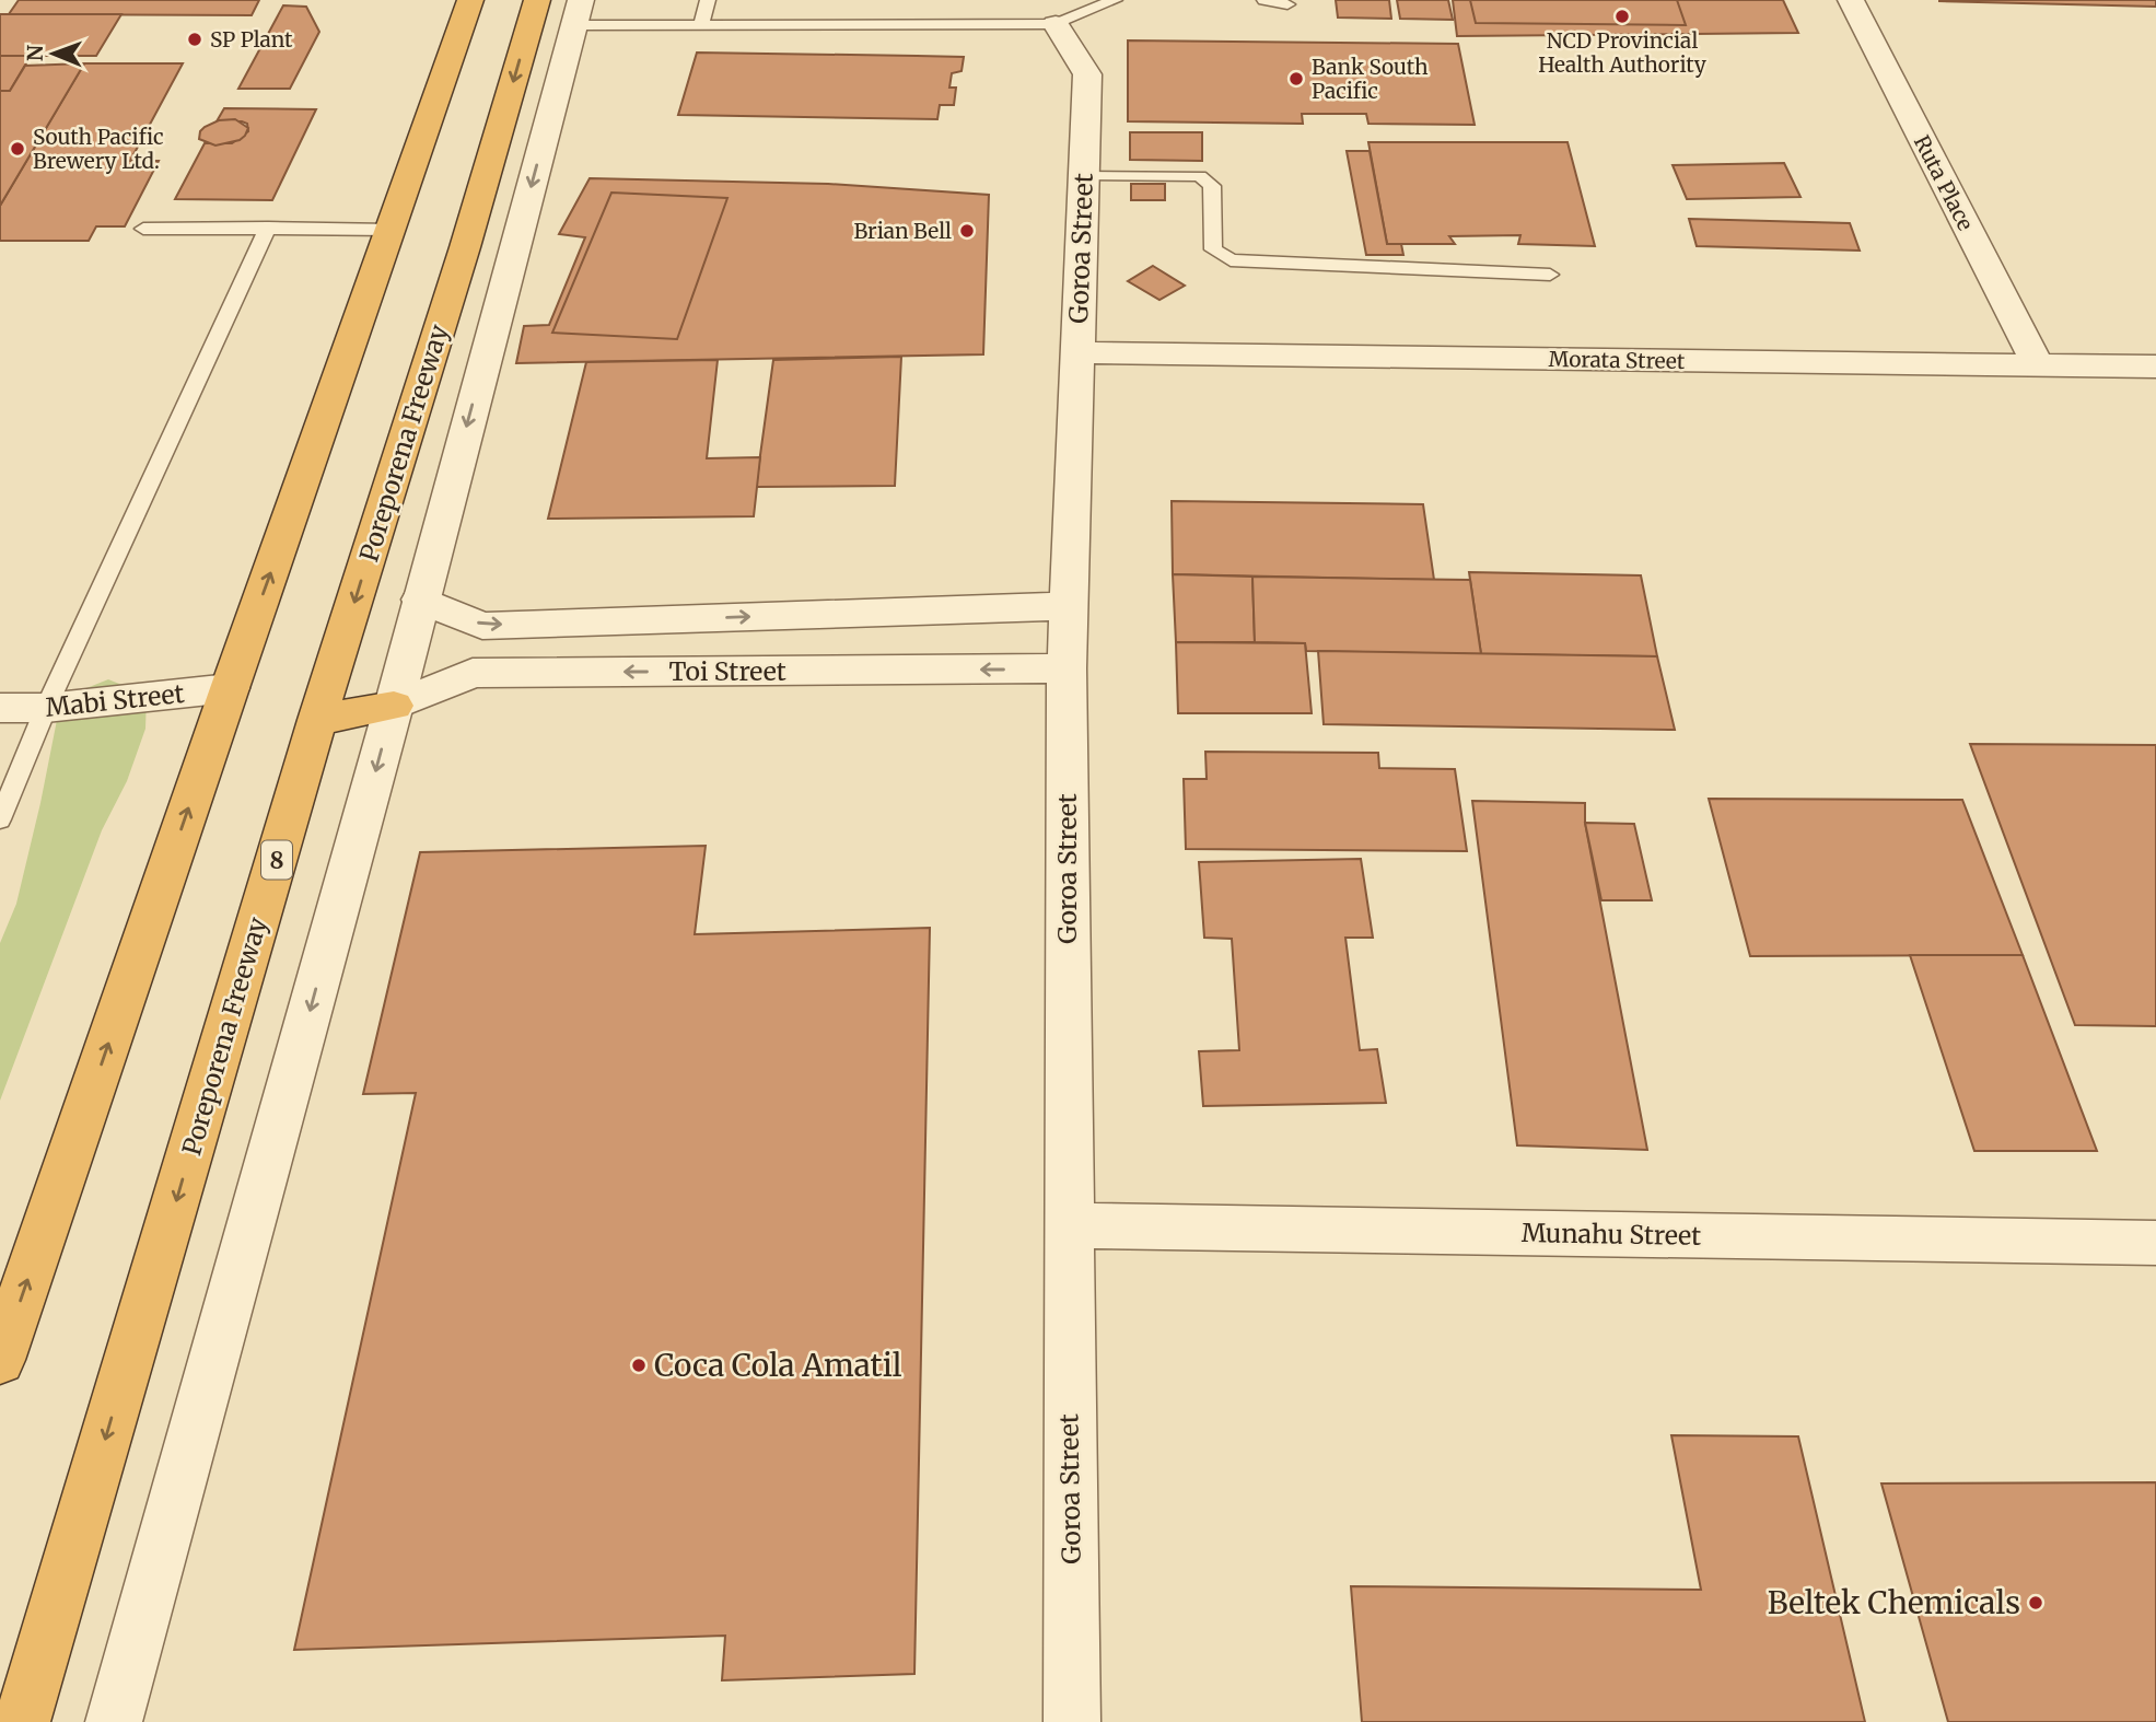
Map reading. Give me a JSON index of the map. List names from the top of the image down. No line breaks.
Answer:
{"streets":{"highway":["Poreporena Freeway","8"],"street":["Ruta Place","Goroa Street","Morata Street","Toi Street","Mabi Street","Munahu Street"]},"crossings":[["Ruta Place","Morata Street"],["Goroa Street","Morata Street"],["Goroa Street","Toi Street"],["Goroa Street","Munahu Street"]],"places":["NCD Provincial Health Authority","SP Plant","Bank South Pacific","South Pacific Brewery Ltd.","Brian Bell","Coca Cola Amatil","Beltek Chemicals"],"north":"left"}
